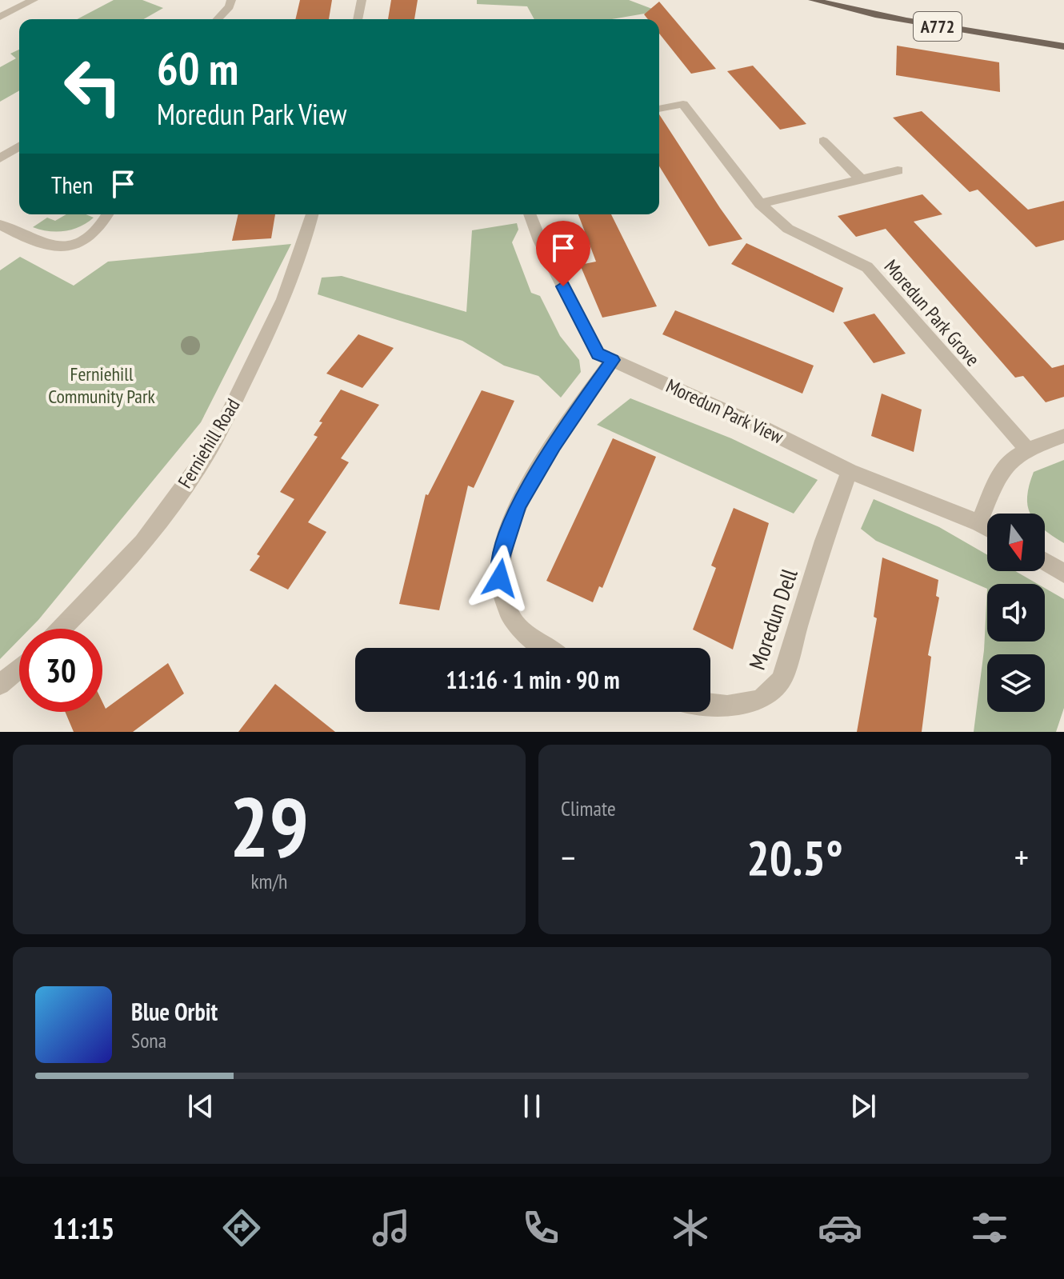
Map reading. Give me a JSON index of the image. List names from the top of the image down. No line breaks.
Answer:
{"streets":{"main road":["A772"],"street":["Moredun Park Grove","Moredun Park View","Ferniehill Road","Moredun Dell"]},"crossings":[["Moredun Park View","Moredun Dell"]],"parks":["Ferniehill Community Park"],"north":"bottom","page":{"turn":["60 m","Moredun Park View"],"then":"Then","limit":"30","trip":"11:16 · 1 min · 90 m","tile":[["29","km/h"],"Climate"],"heat":["−","20.5°","+"],"song":["Blue Orbit","Sona"],"tabs":"11:15"}}
